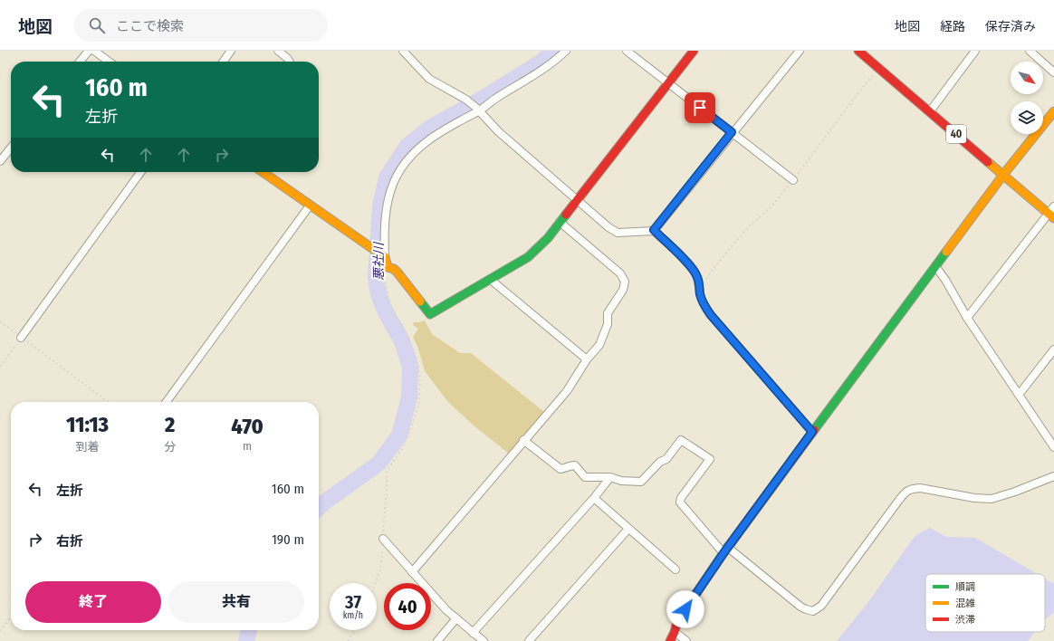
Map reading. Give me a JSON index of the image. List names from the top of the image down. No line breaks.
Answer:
{"streets":{"street":["40"]},"water":["悪社川"],"legend":["順調","混雑","渋滞"],"north":"bottom right","page":{"header":"地図","search":"ここで検索","nav":["地図","経路","保存済み"],"turn":["160 m","左折"],"eta":["11:13","到着","2","分","470","m"],"list":[{"name":"左折","value":"160 m"},{"name":"右折","value":"190 m"}],"buttons":["終了","共有"],"speed":"37 km/h","limit":"40"}}
